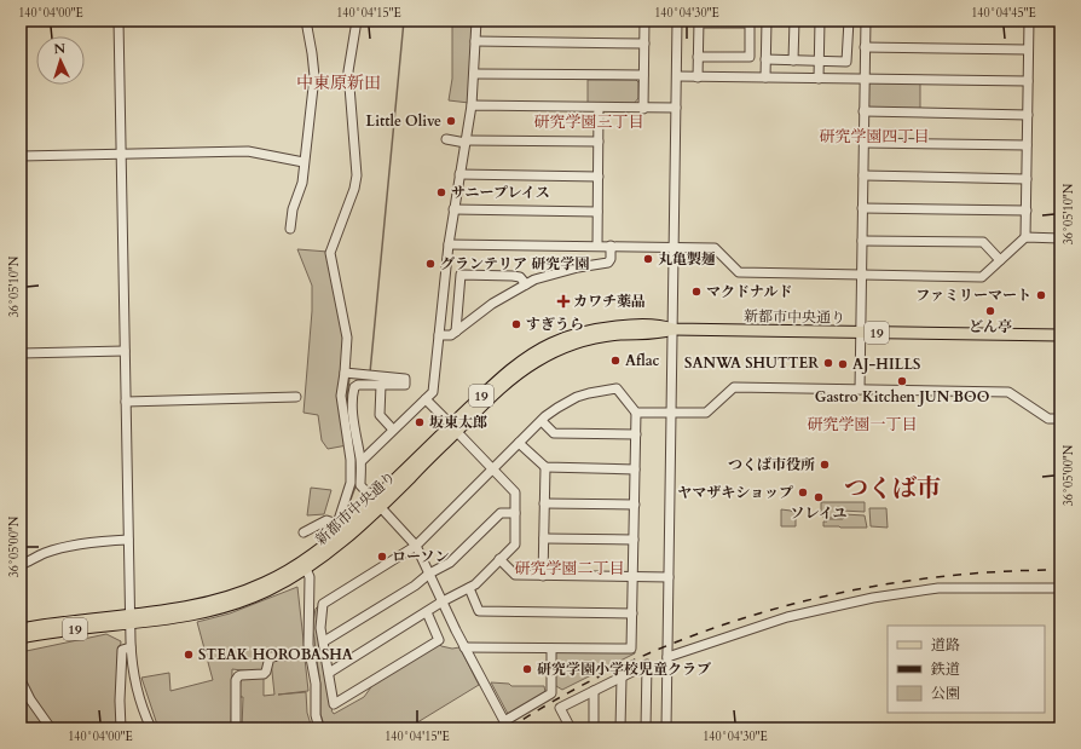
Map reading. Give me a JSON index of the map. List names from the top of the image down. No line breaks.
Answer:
{"streets":{"main road":["新都市中央通り","19"]},"districts":["中東原新田","研究学園三丁目","研究学園四丁目","研究学園一丁目","つくば市","研究学園二丁目"],"places":{"other":["Little Olive","サニープレイス","丸亀製麺","グランテリア 研究学園","マクドナルド","ファミリーマート","どん亭","すぎうら","Aflac","SANWA SHUTTER","AJ-HILLS","Gastro Kitchen JUN BOO","坂東太郎","つくば市役所","ヤマザキショップ","ソレイユ","ローソン","STEAK HOROBASHA","研究学園小学校児童クラブ"],"health":["カワチ薬品"]},"legend":["道路","鉄道","公園"],"north":"top","coordinates":["140°04'00\"E","140°04'15\"E","140°04'30\"E","140°04'45\"E","36°05'10\"N","36°05'00\"N"]}
